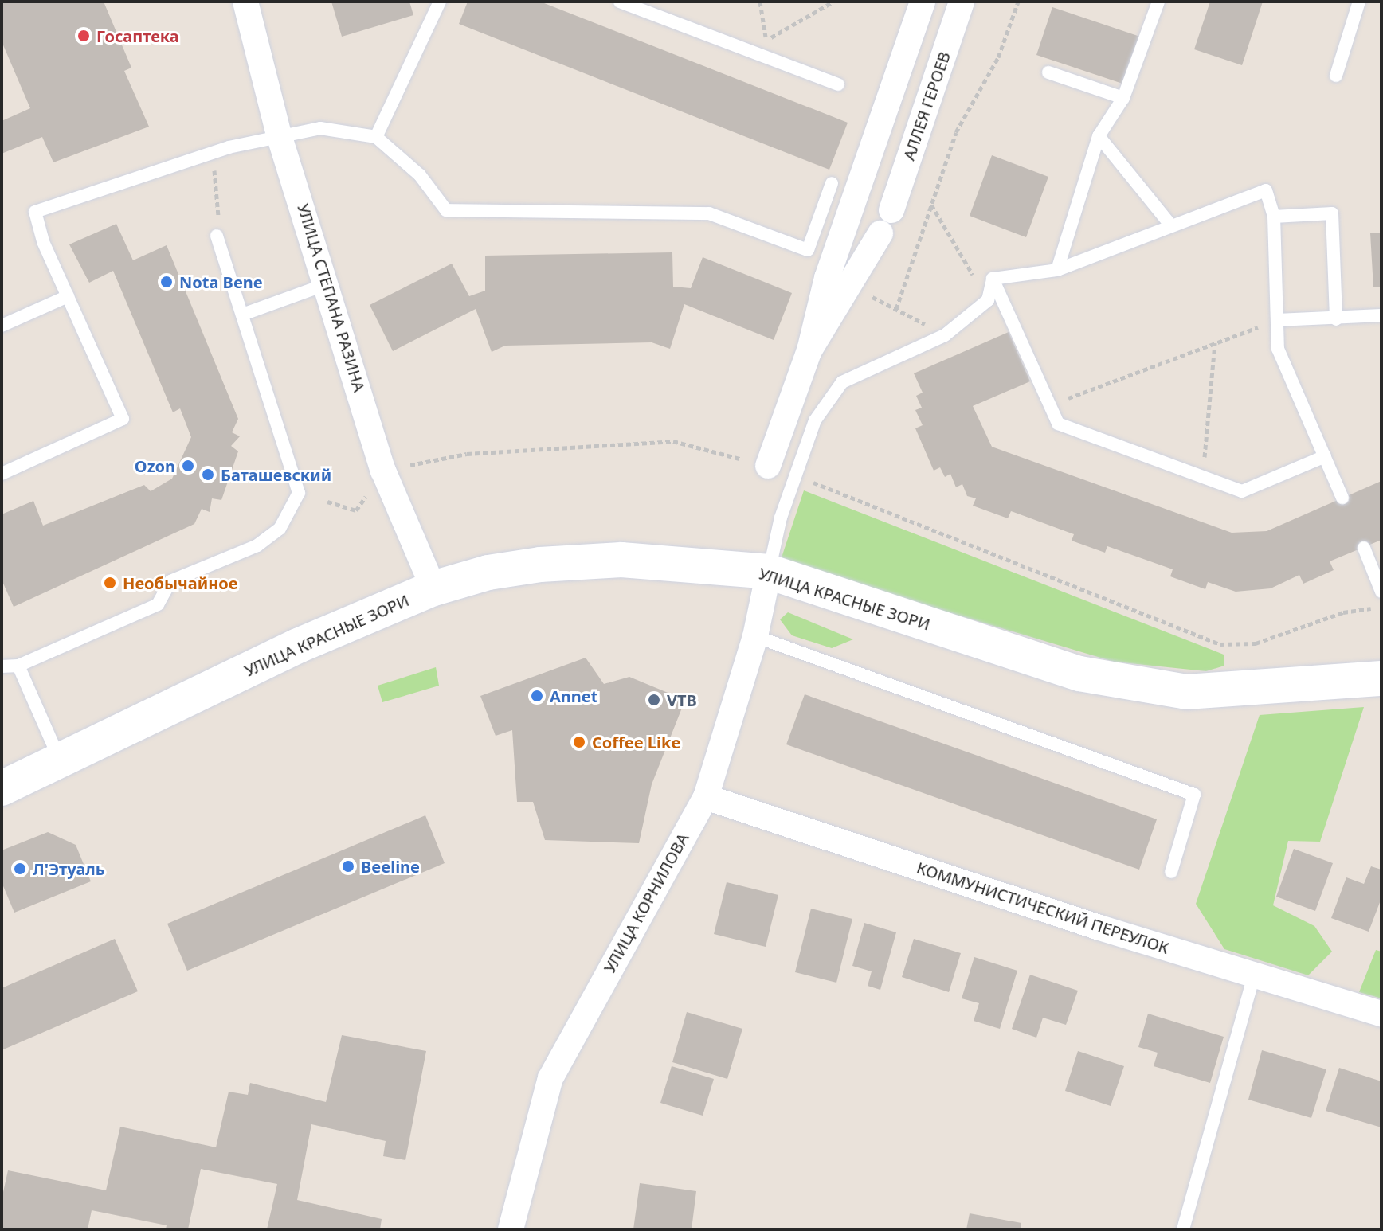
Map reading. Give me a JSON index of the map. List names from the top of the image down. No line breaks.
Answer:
{"streets":{"main road":["УЛИЦА КРАСНЫЕ ЗОРИ"],"street":["АЛЛЕЯ ГЕРОЕВ","УЛИЦА СТЕПАНА РАЗИНА","УЛИЦА КОРНИЛОВА","КОММУНИСТИЧЕСКИЙ ПЕРЕУЛОК"]},"crossings":[["УЛИЦА СТЕПАНА РАЗИНА","УЛИЦА КРАСНЫЕ ЗОРИ"],["УЛИЦА КРАСНЫЕ ЗОРИ","УЛИЦА КОРНИЛОВА"],["УЛИЦА КОРНИЛОВА","КОММУНИСТИЧЕСКИЙ ПЕРЕУЛОК"]],"places":["Госаптека","Nota Bene","Ozon","Баташевский","Необычайное","Annet","VTB","Coffee Like","Beeline","Л'Этуаль"]}
